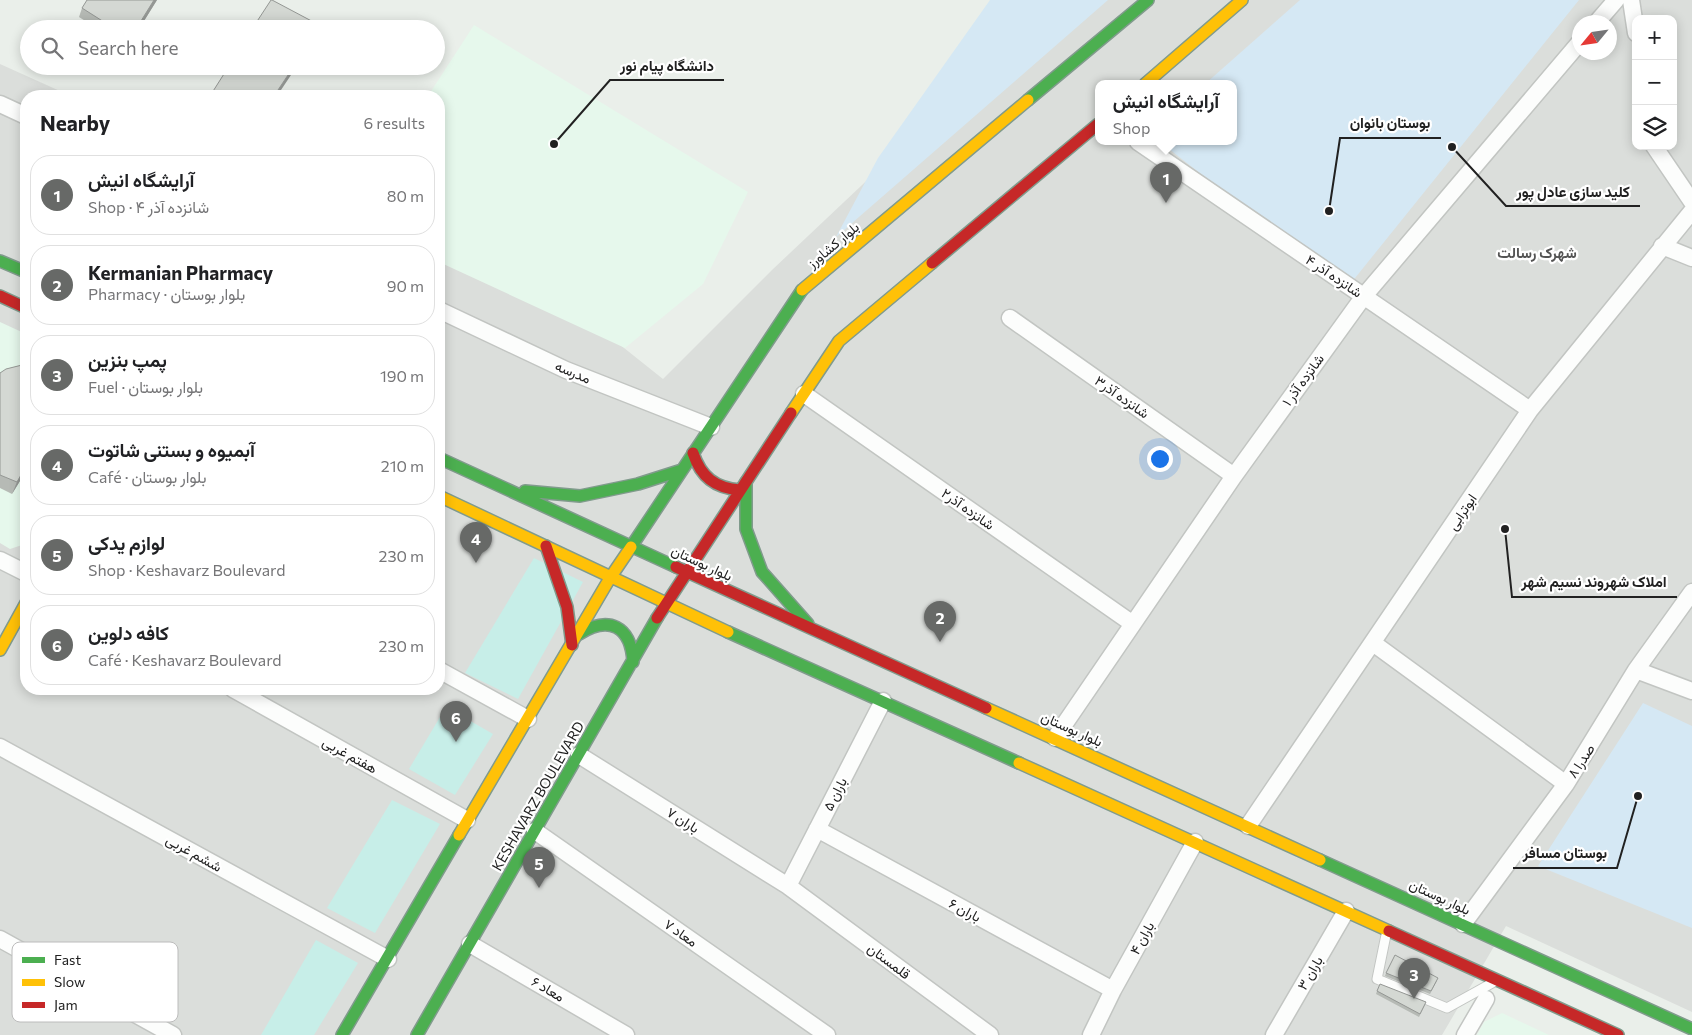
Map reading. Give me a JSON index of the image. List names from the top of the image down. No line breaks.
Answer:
{"streets":{"main road":["بلوار کشاورز","بلوار بوستان","KESHAVARZ BOULEVARD"],"street":["شانزده آذر ۴","مدرسه","شانزده آذر ۱","شانزده آذر۳","شانزده آذر۲","ابوترابی","هفتم غربی","صدرا ۸","باران ۵","باران ۷","ششم غربی","باران ۶","معاد ۷","باران ۴","قلمستان","باران ۳","معاد ۶"]},"crossings":[["بلوار کشاورز","مدرسه"],["بلوار کشاورز","بلوار بوستان"],["شانزده آذر ۴","شانزده آذر ۱"],["شانزده آذر ۴","ابوترابی"],["شانزده آذر ۱","شانزده آذر۳"],["شانزده آذر ۱","شانزده آذر۲"],["شانزده آذر ۱","بلوار بوستان"],["ابوترابی","بلوار بوستان"],["بلوار بوستان","صدرا ۸"],["بلوار بوستان","KESHAVARZ BOULEVARD"],["باران ۵","باران ۷"],["باران ۵","باران ۶"],["باران ۵","قلمستان"],["KESHAVARZ BOULEVARD","باران ۷"],["KESHAVARZ BOULEVARD","معاد ۷"],["KESHAVARZ BOULEVARD","معاد ۶"],["باران ۷","قلمستان"],["باران ۶","باران ۴"]],"districts":["شهرک رسالت"],"places":["دانشگاه پیام نور","کلید سازی عادل پور","بوستان بانوان","املاک شهروند نسیم شهر","بوستان مسافر"],"legend":["Fast","Slow","Jam"],"north":"bottom left","page":{"map_buttons":["+","−"],"search":"Search here","popup":["آرایشگاه انیش","Shop"],"heading":["Nearby","6 results"],"list":[{"mark":"1","name":"آرایشگاه انیش","note":"Shop · شانزده آذر ۴","value":"80 m"},{"mark":"2","name":"Kermanian Pharmacy","note":"Pharmacy · بلوار بوستان","value":"90 m"},{"mark":"3","name":"پمپ بنزین","note":"Fuel · بلوار بوستان","value":"190 m"},{"mark":"4","name":"آبمیوه و بستنی شاتوت","note":"Café · بلوار بوستان","value":"210 m"},{"mark":"5","name":"لوازم یدکی","note":"Shop · Keshavarz Boulevard","value":"230 m"},{"mark":"6","name":"کافه دلوین","note":"Café · Keshavarz Boulevard","value":"230 m"}],"pins":["1","4","2","6","5","3"]}}
